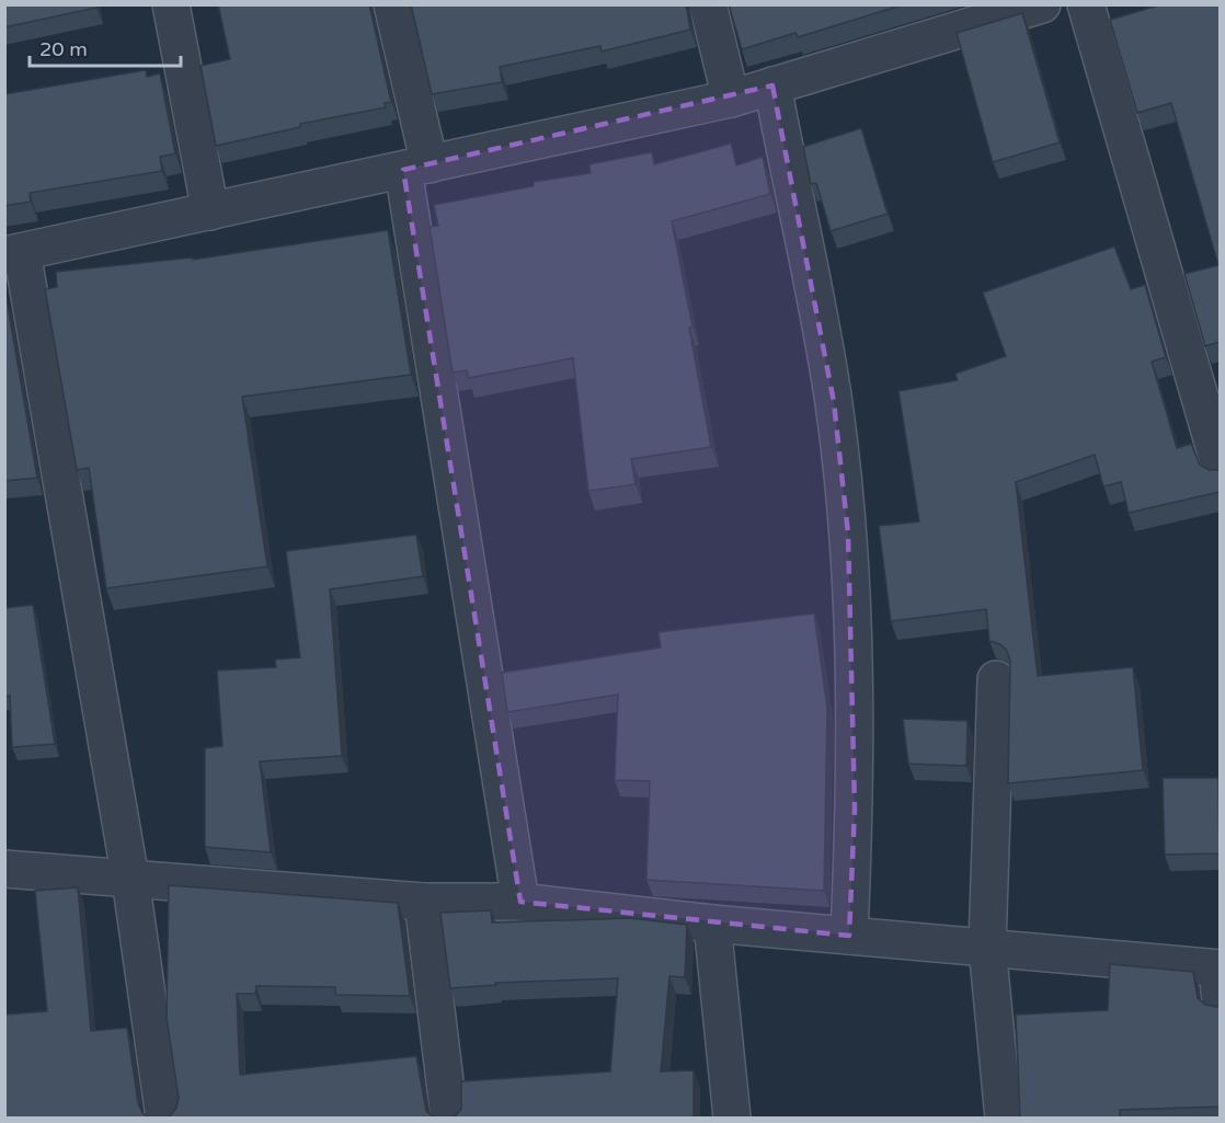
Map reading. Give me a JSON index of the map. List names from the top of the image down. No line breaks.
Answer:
{"scale_bar":"20 m"}
